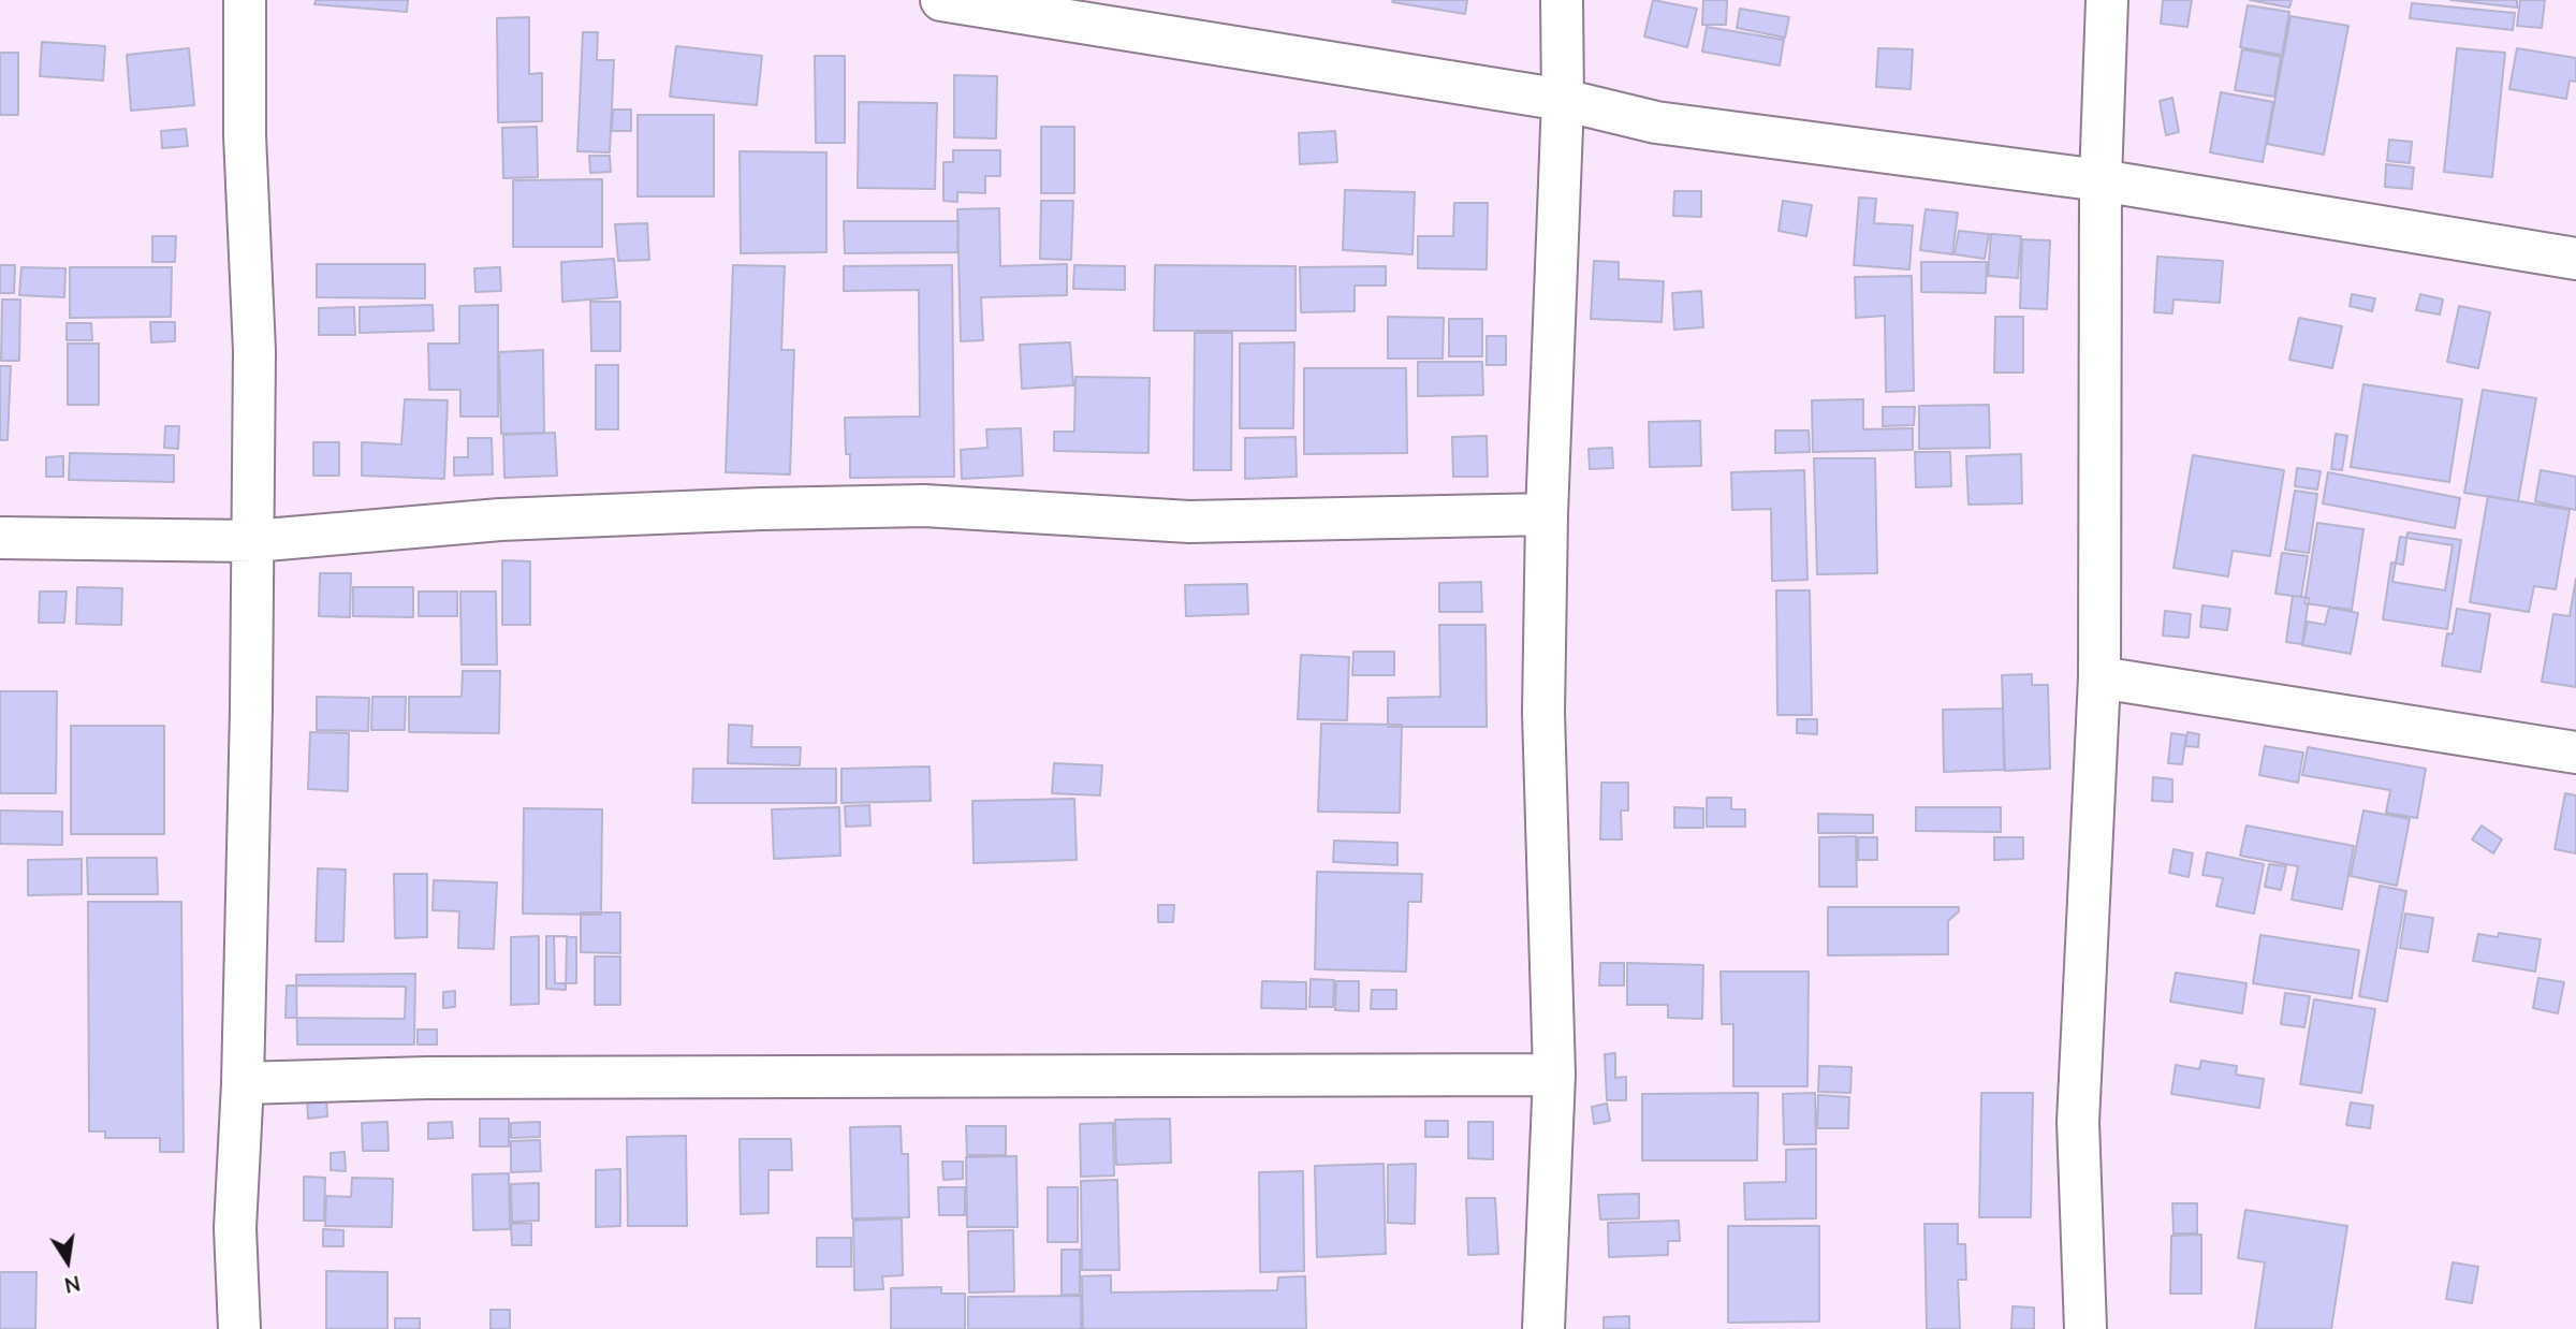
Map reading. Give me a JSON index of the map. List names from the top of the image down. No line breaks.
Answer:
{"north":"bottom"}
